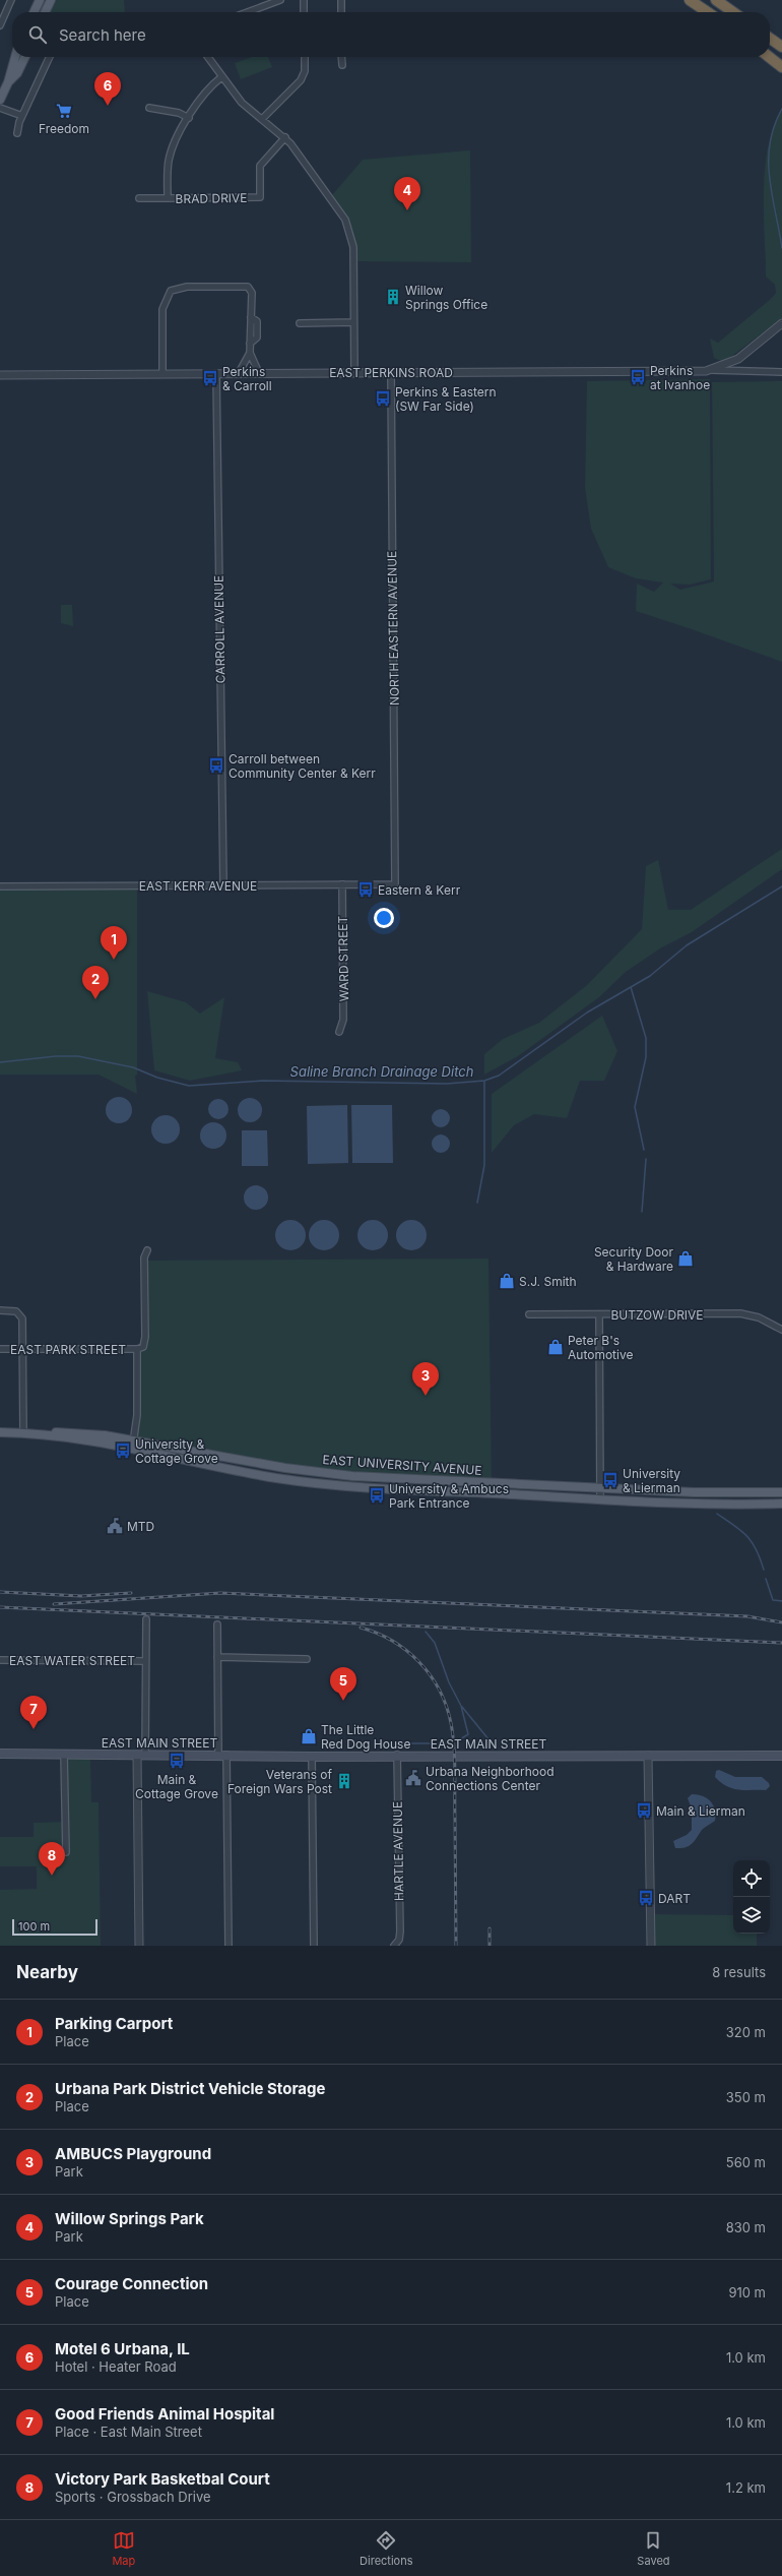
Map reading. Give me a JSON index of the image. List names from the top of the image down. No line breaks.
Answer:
{"streets":{"main road":["EAST UNIVERSITY AVENUE","EAST MAIN STREET"],"street":["BRAD DRIVE","EAST PERKINS ROAD","NORTH EASTERN AVENUE","CARROLL AVENUE","EAST KERR AVENUE","WARD STREET","BUTZOW DRIVE","EAST PARK STREET","EAST WATER STREET","HARTLE AVENUE"]},"crossings":[["EAST PERKINS ROAD","NORTH EASTERN AVENUE"],["EAST PERKINS ROAD","CARROLL AVENUE"],["NORTH EASTERN AVENUE","EAST KERR AVENUE"],["CARROLL AVENUE","EAST KERR AVENUE"],["EAST KERR AVENUE","WARD STREET"],["EAST MAIN STREET","HARTLE AVENUE"]],"water":["Saline Branch Drainage Ditch"],"places":{"supermarket":["Freedom"],"building":["Willow Springs Office","Veterans of Foreign Wars Post"],"bus stop":["Perkins at Ivanhoe","Perkins & Carroll","Perkins & Eastern (SW Far Side)","Carroll between Community Center & Kerr","Eastern & Kerr","University & Cottage Grove","University & Lierman","University & Ambucs Park Entrance","Main & Cottage Grove","Main & Lierman","DART"],"shop":["Security Door & Hardware","S.J. Smith","Peter B's Automotive","The Little Red Dog House"],"public building":["MTD","Urbana Neighborhood Connections Center"]},"scale_bar":"100 m","page":{"search":"Search here","pins":["6","4","1","2","3","5","7","8"],"scale":"100 m","heading":["Nearby","8 results"],"list":[{"mark":"1","name":"Parking Carport","note":"Place","value":"320 m"},{"mark":"2","name":"Urbana Park District Vehicle Storage","note":"Place","value":"350 m"},{"mark":"3","name":"AMBUCS Playground","note":"Park","value":"560 m"},{"mark":"4","name":"Willow Springs Park","note":"Park","value":"830 m"},{"mark":"5","name":"Courage Connection","note":"Place","value":"910 m"},{"mark":"6","name":"Motel 6 Urbana, IL","note":"Hotel · Heater Road","value":"1.0 km"},{"mark":"7","name":"Good Friends Animal Hospital","note":"Place · East Main Street","value":"1.0 km"},{"mark":"8","name":"Victory Park Basketbal Court","note":"Sports · Grossbach Drive","value":"1.2 km"}],"nav":["Map","Directions","Saved"]}}
